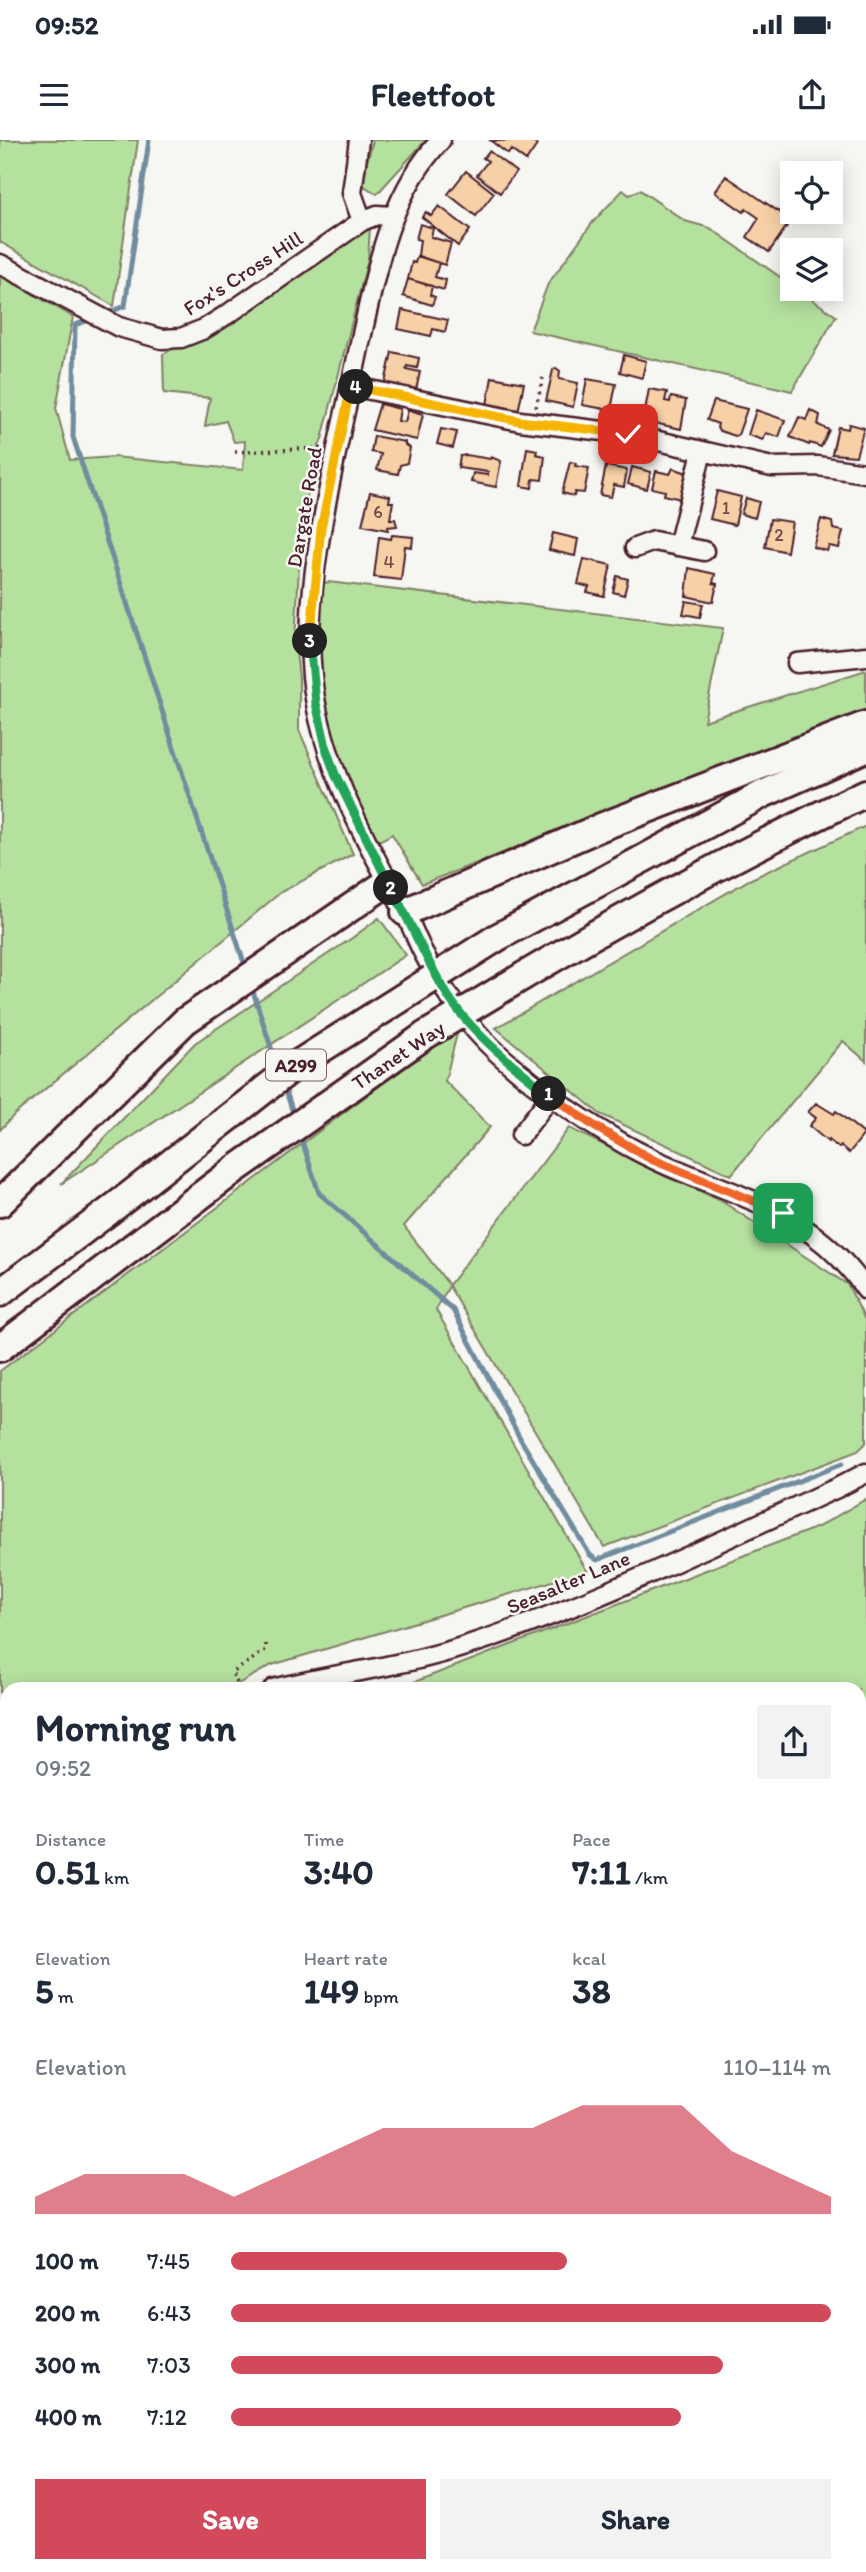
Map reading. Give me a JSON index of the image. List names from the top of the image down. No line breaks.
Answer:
{"streets":{"highway":["Thanet Way","A299"],"street":["Fox's Cross Hill","Dargate Road","Seasalter Lane"]},"crossings":[["Fox's Cross Hill","Dargate Road"]],"house_numbers":["1","6","2","4"],"page":{"status":"09:52","header":"Fleetfoot","pins":["4","3","2","1"],"heading":["Morning run","09:52"],"stats":[["Distance","0.51 km"],["Time","3:40"],["Pace","7:11 /km"],["Elevation","5 m"],["Heart rate","149 bpm"],["kcal","38"]],"chart":["Elevation","110–114 m"],"list":[{"name":"100 m","note":"7:45"},{"name":"200 m","note":"6:43"},{"name":"300 m","note":"7:03"},{"name":"400 m","note":"7:12"}],"buttons":["Save","Share"]}}
